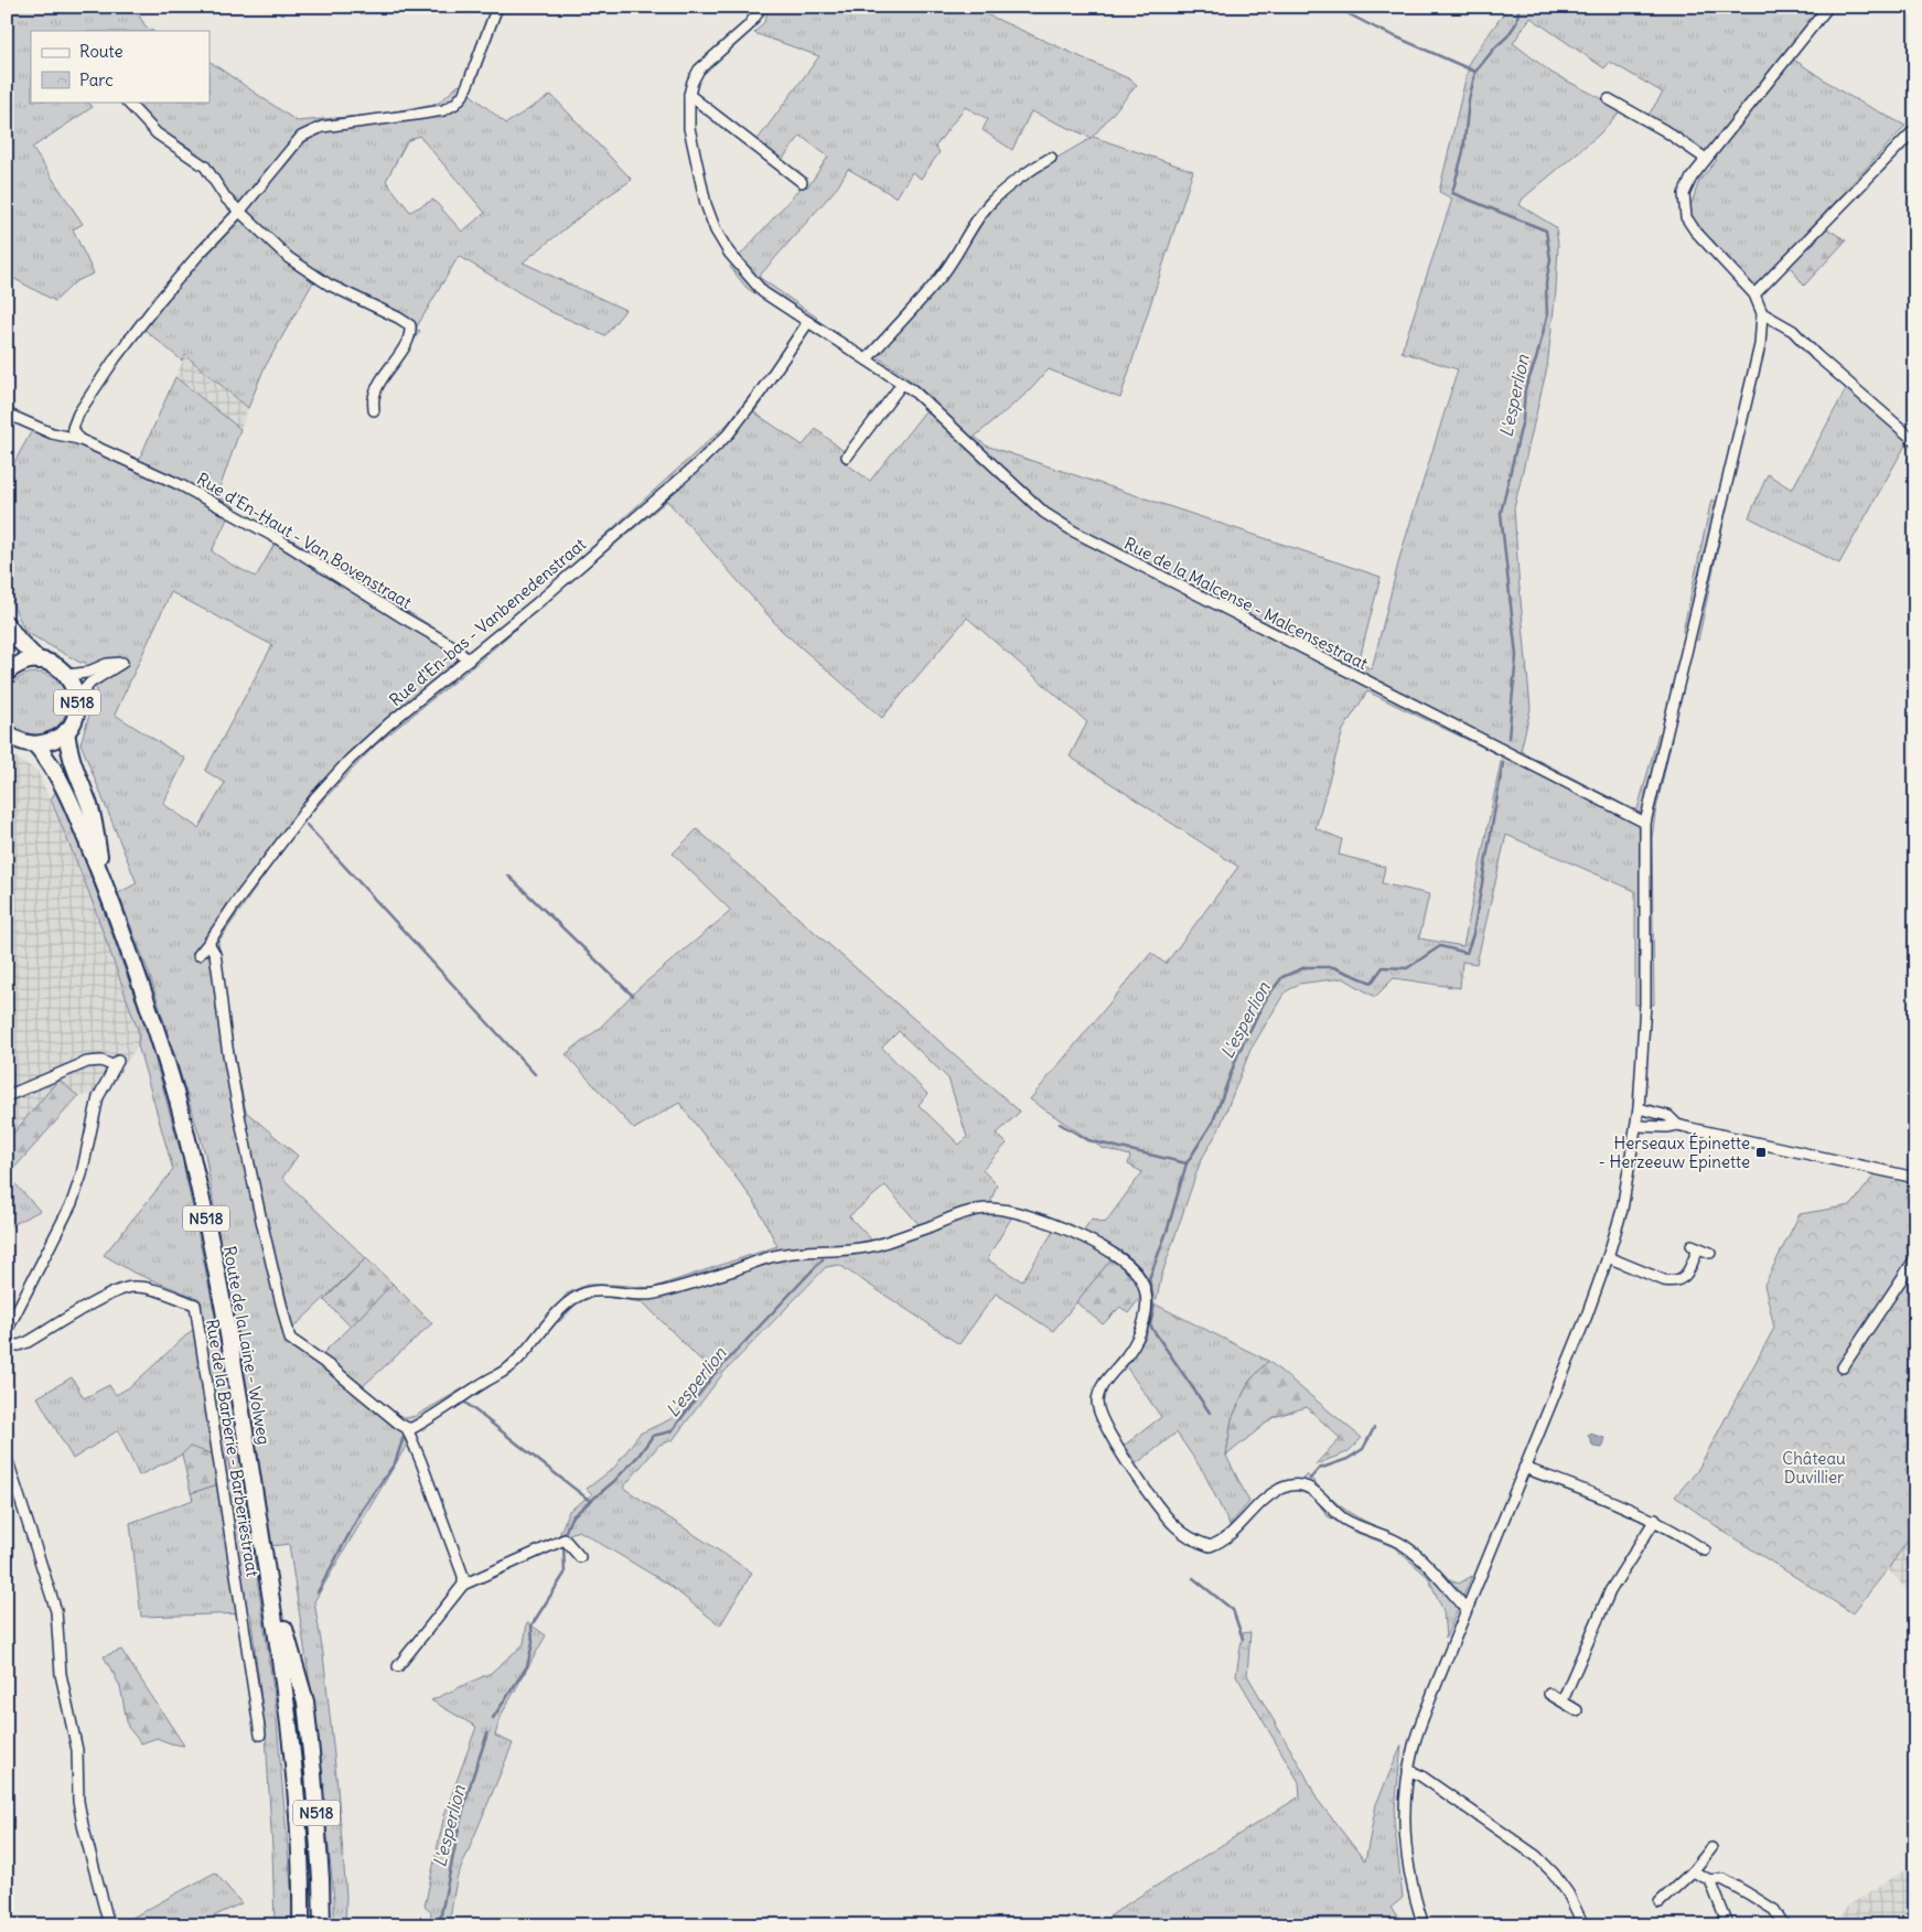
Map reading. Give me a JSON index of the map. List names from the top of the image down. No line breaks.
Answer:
{"streets":{"highway":["N518","Route de la Laine - Wolweg"],"street":["Rue d'En-Haut - Van Bovenstraat","Rue de la Malcense - Malcensestraat","Rue d'En-bas - Vanbenedenstraat","Rue de la Barberie - Barberiestraat"]},"crossings":[["Rue d'En-Haut - Van Bovenstraat","Rue d'En-bas - Vanbenedenstraat"],["Rue de la Malcense - Malcensestraat","Rue d'En-bas - Vanbenedenstraat"],["N518","Route de la Laine - Wolweg"]],"water":["L'esperlion"],"parks":["Château Duvillier"],"places":{"transit":["Herseaux Épinette - Herzeeuw Epinette"]},"legend":["Route","Parc"]}
